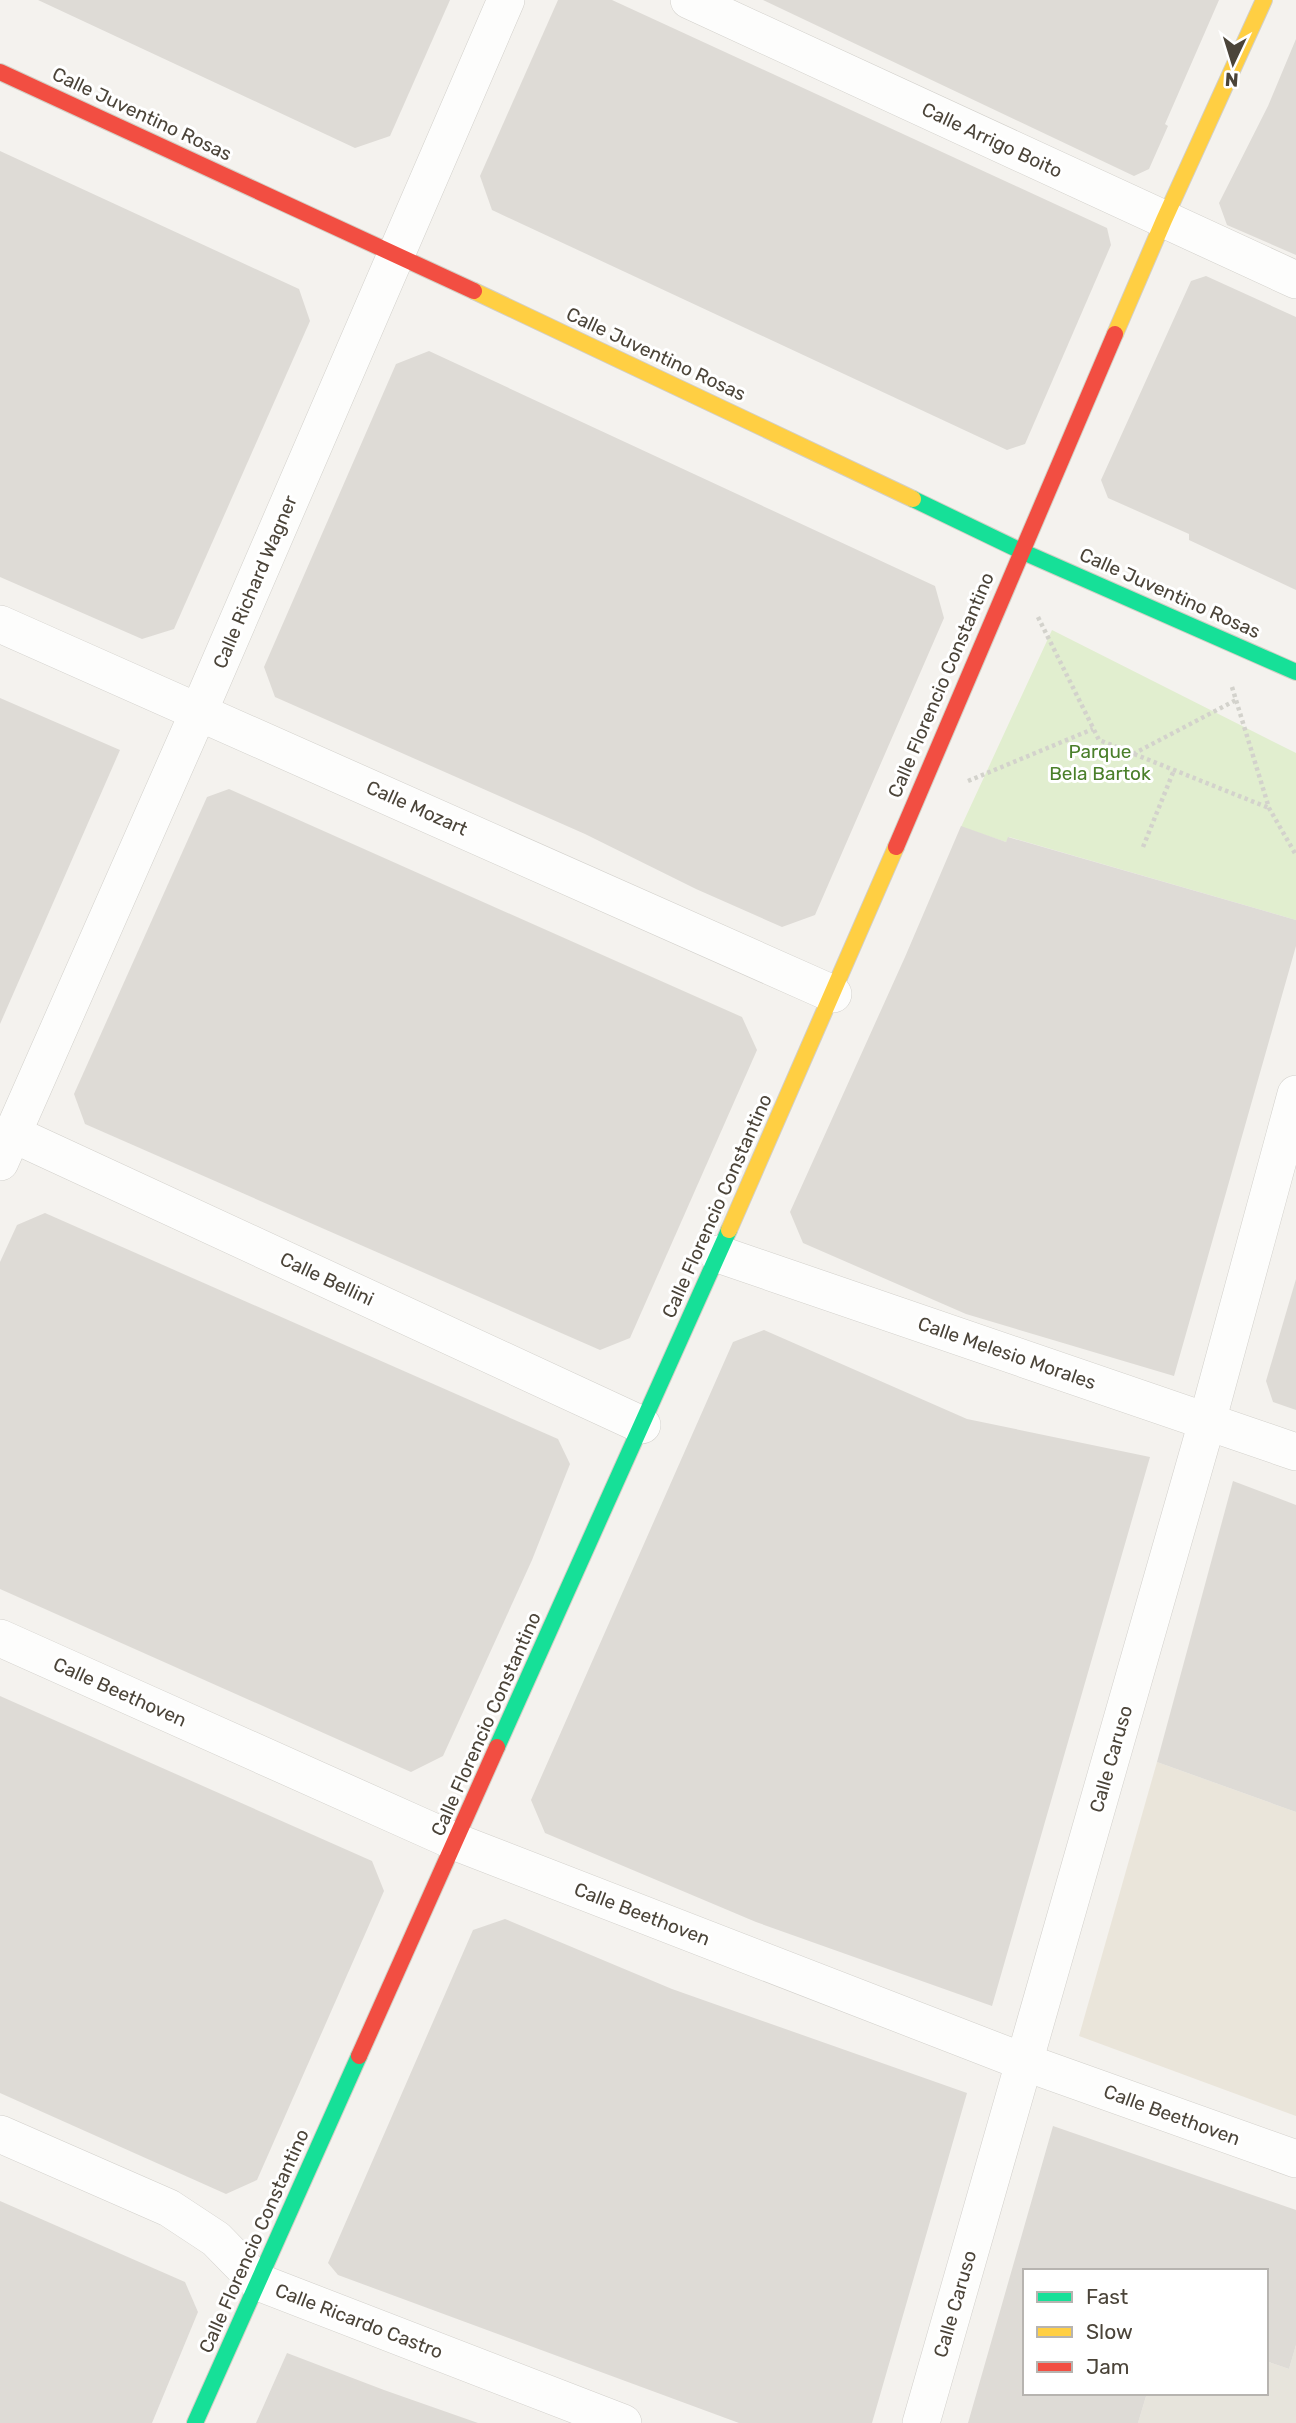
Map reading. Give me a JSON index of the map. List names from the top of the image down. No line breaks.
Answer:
{"streets":{"street":["Calle Juventino Rosas","Calle Arrigo Boito","Calle Richard Wagner","Calle Florencio Constantino","Calle Mozart","Calle Bellini","Calle Melesio Morales","Calle Beethoven","Calle Caruso","Calle Ricardo Castro"]},"crossings":[["Calle Juventino Rosas","Calle Richard Wagner"],["Calle Juventino Rosas","Calle Florencio Constantino"],["Calle Arrigo Boito","Calle Florencio Constantino"],["Calle Richard Wagner","Calle Mozart"],["Calle Richard Wagner","Calle Bellini"],["Calle Florencio Constantino","Calle Mozart"],["Calle Florencio Constantino","Calle Bellini"],["Calle Florencio Constantino","Calle Melesio Morales"],["Calle Florencio Constantino","Calle Beethoven"],["Calle Florencio Constantino","Calle Ricardo Castro"],["Calle Melesio Morales","Calle Caruso"],["Calle Beethoven","Calle Caruso"]],"parks":["Parque Bela Bartok"],"legend":["Fast","Slow","Jam"],"north":"bottom"}
